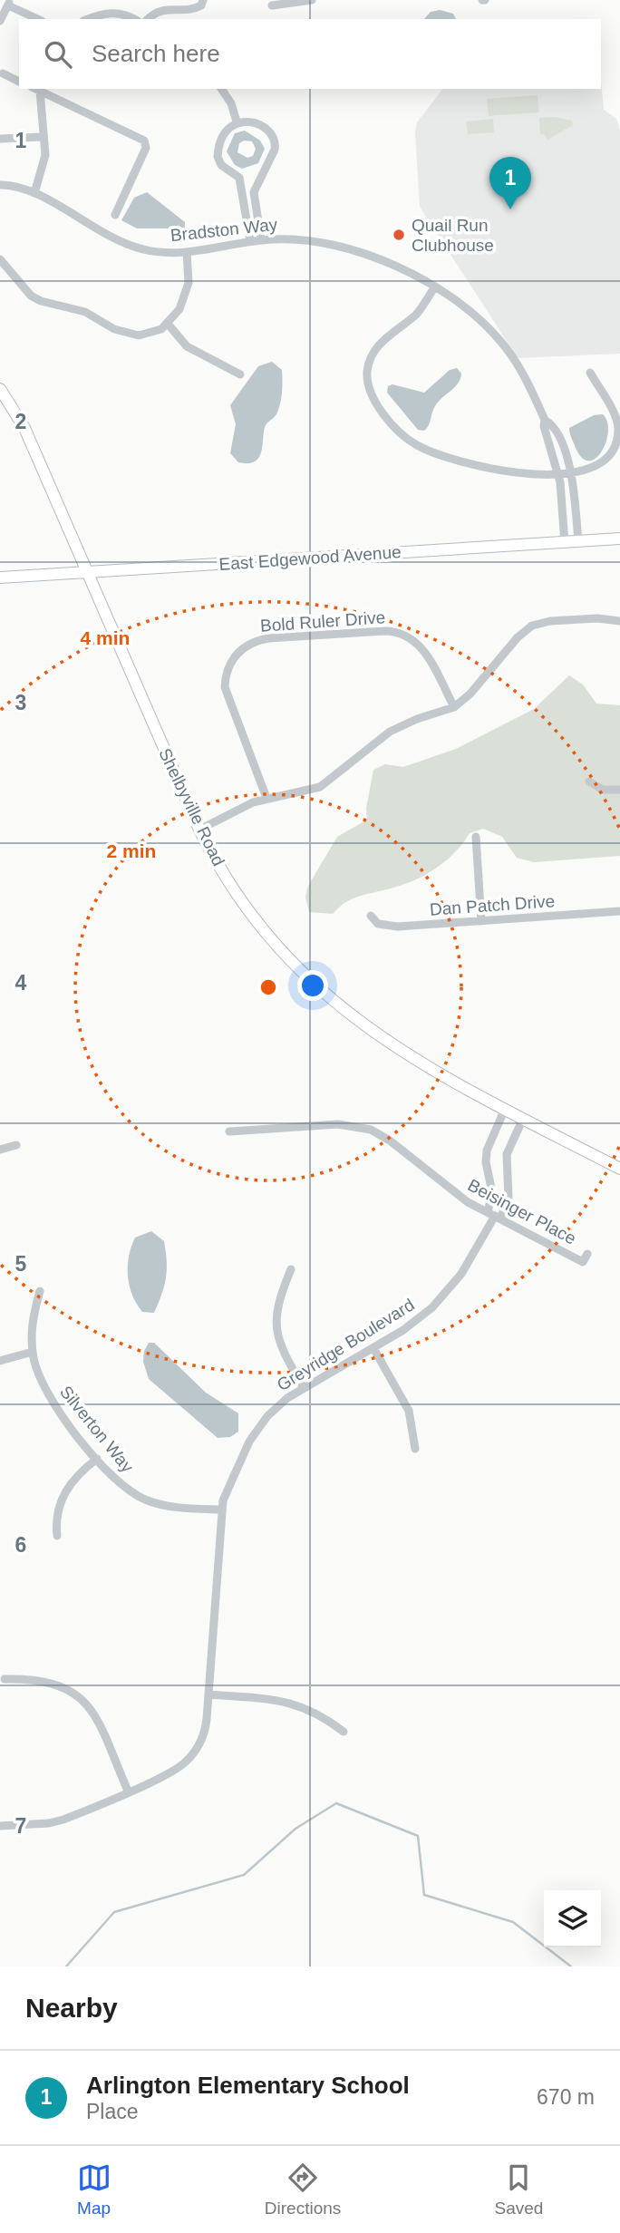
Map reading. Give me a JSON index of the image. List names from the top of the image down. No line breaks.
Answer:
{"streets":{"main road":["East Edgewood Avenue","Shelbyville Road"],"street":["Bradston Way","Bold Ruler Drive","Dan Patch Drive","Beisinger Place","Greyridge Boulevard","Silverton Way"]},"crossings":[["Bradston Way","East Edgewood Avenue"],["East Edgewood Avenue","Shelbyville Road"],["Shelbyville Road","Greyridge Boulevard"],["Beisinger Place","Greyridge Boulevard"],["Greyridge Boulevard","Silverton Way"]],"places":["Quail Run Clubhouse"],"page":{"search":"Search here","pins":"1","heading":"Nearby","list":[{"mark":"1","name":"Arlington Elementary School","note":"Place","value":"670 m"}],"nav":["Map","Directions","Saved"]},"grid":{"rows":["1","2","3","4","5","6","7"]},"rings":["4 min","2 min"]}
